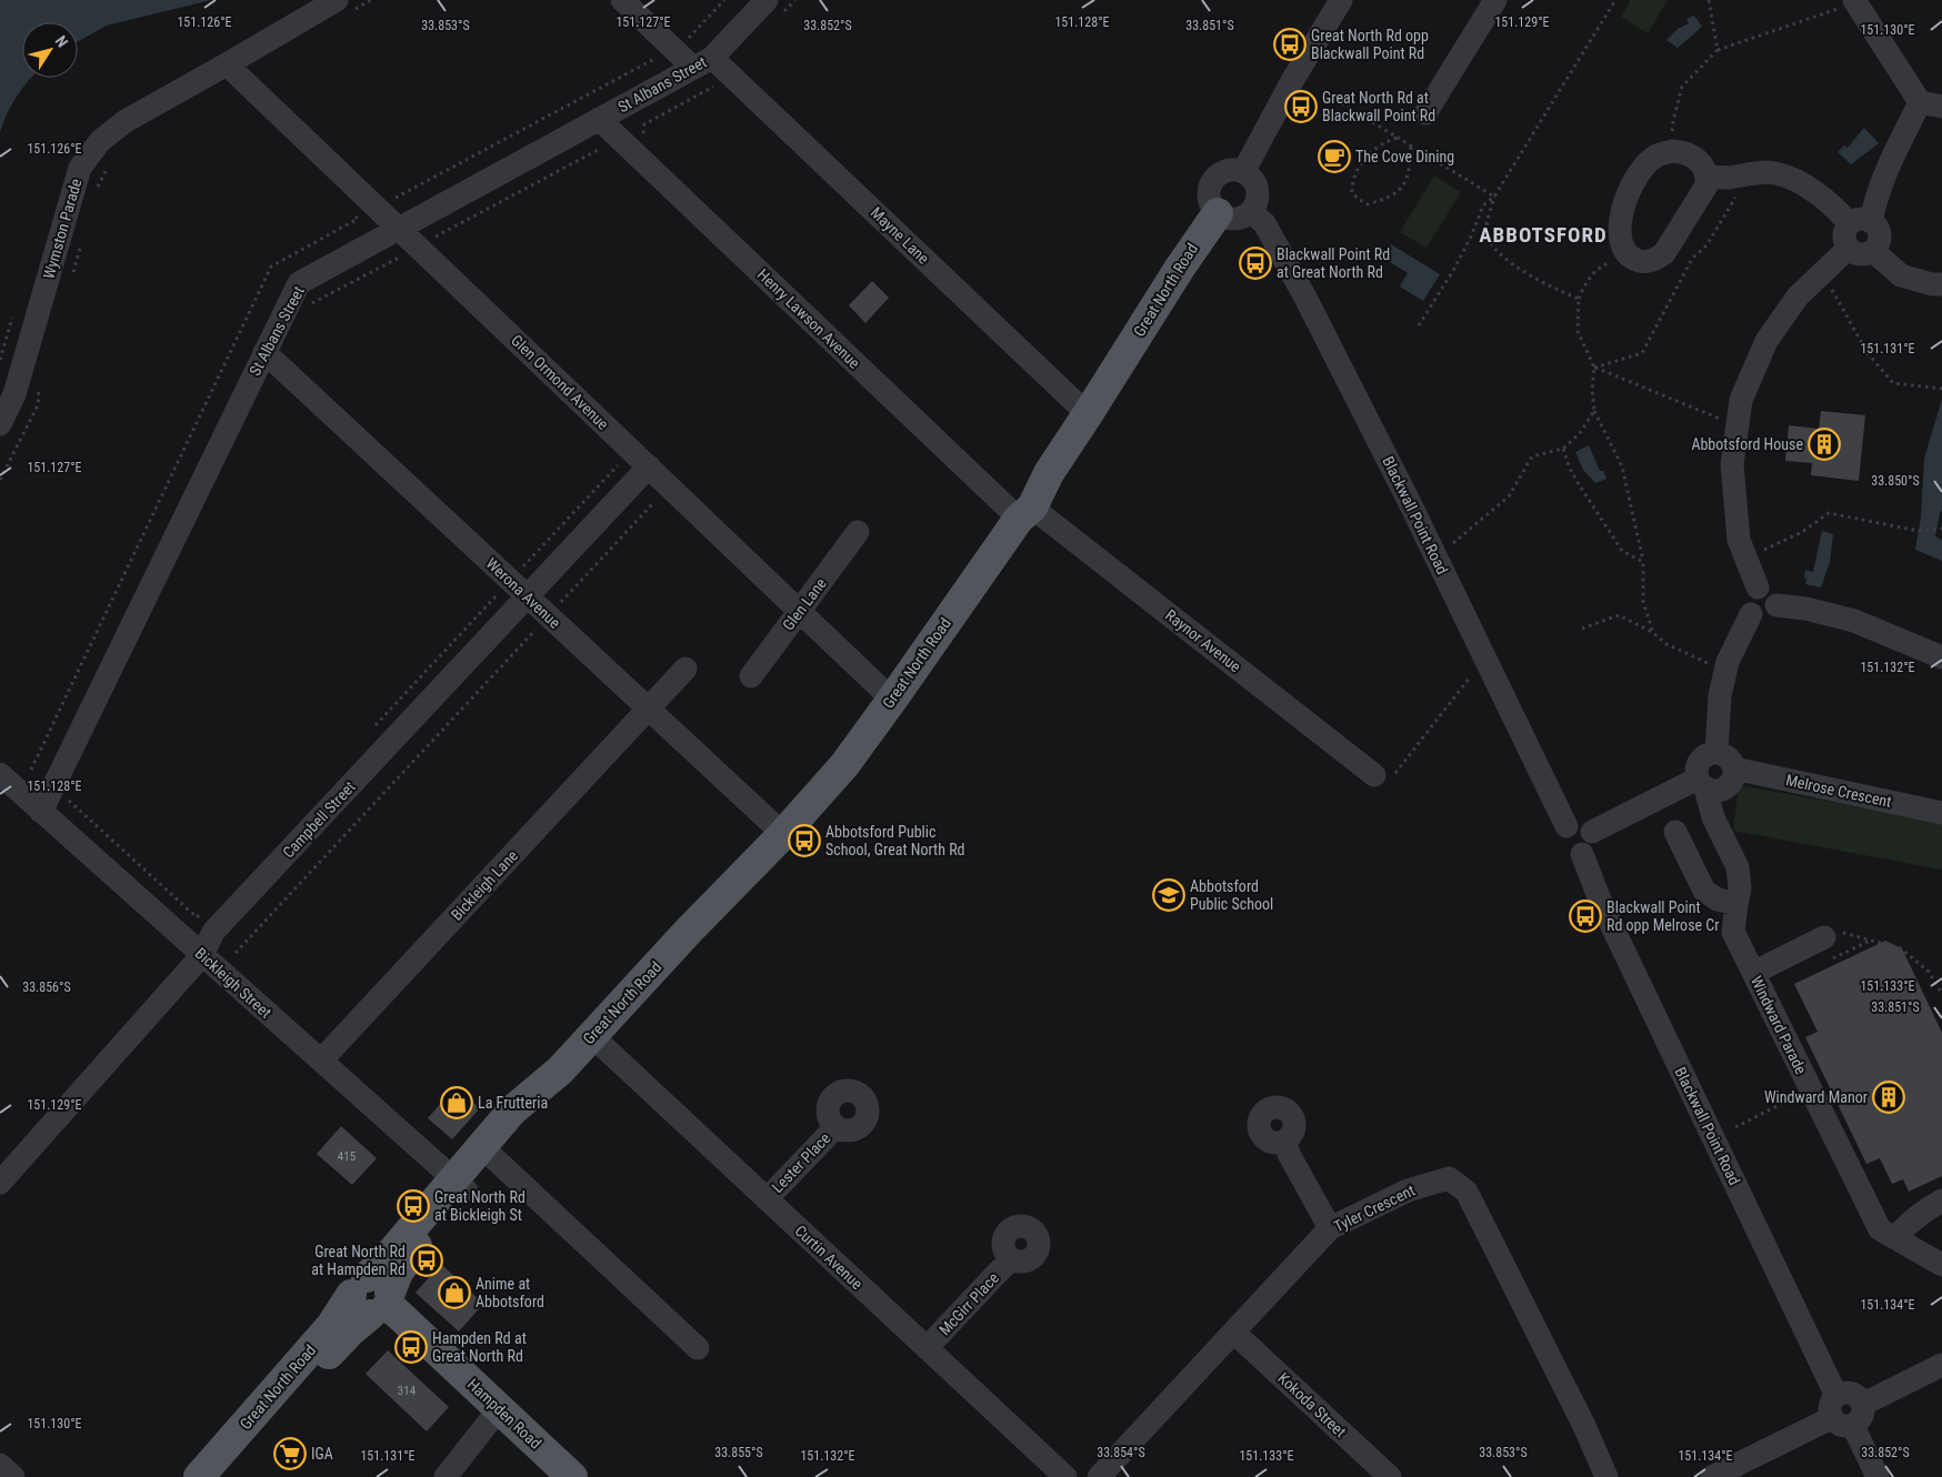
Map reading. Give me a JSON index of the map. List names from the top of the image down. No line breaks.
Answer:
{"streets":{"main road":["Great North Road","Hampden Road"],"street":["St Albans Street","Wymston Parade","Mayne Lane","Henry Lawson Avenue","Glen Ormond Avenue","Blackwall Point Road","Werona Avenue","Glen Lane","Raynor Avenue","Melrose Crescent","Campbell Street","Bickleigh Lane","Bickleigh Street","Windward Parade","Lester Place","Tyler Crescent","Curtin Avenue","McGirr Place","Kokoda Street"]},"crossings":[["St Albans Street","Mayne Lane"],["St Albans Street","Henry Lawson Avenue"],["St Albans Street","Glen Ormond Avenue"],["St Albans Street","Werona Avenue"],["St Albans Street","Bickleigh Street"],["Wymston Parade","Glen Ormond Avenue"],["Mayne Lane","Great North Road"],["Great North Road","Henry Lawson Avenue"],["Great North Road","Glen Ormond Avenue"],["Great North Road","Blackwall Point Road"],["Great North Road","Werona Avenue"],["Great North Road","Raynor Avenue"],["Great North Road","Bickleigh Street"],["Great North Road","Curtin Avenue"],["Great North Road","Hampden Road"],["Henry Lawson Avenue","Raynor Avenue"],["Glen Ormond Avenue","Glen Lane"],["Glen Ormond Avenue","Campbell Street"],["Werona Avenue","Campbell Street"],["Werona Avenue","Bickleigh Lane"],["Melrose Crescent","Windward Parade"],["Campbell Street","Bickleigh Street"],["Bickleigh Lane","Bickleigh Street"],["Lester Place","Curtin Avenue"],["Tyler Crescent","Kokoda Street"],["Curtin Avenue","McGirr Place"]],"districts":["ABBOTSFORD"],"places":{"bus stop":["Great North Rd opp Blackwall Point Rd","Great North Rd at Blackwall Point Rd","Blackwall Point Rd at Great North Rd","Abbotsford Public School, Great North Rd","Blackwall Point Rd opp Melrose Cr","Great North Rd at Bickleigh St","Great North Rd at Hampden Rd","Hampden Rd at Great North Rd"],"cafe":["The Cove Dining"],"building":["Abbotsford House","Windward Manor"],"school or university":["Abbotsford Public School"],"shop":["La Frutteria","Anime at Abbotsford"],"supermarket":["IGA"]},"house_numbers":["415","314"],"north":"top right","coordinates":["151.126°E","151.127°E","151.128°E","151.129°E","33.853°S","33.851°S","33.852°S","151.130°E","151.131°E","33.850°S","151.132°E","151.133°E","33.856°S","151.134°E","33.855°S","33.854°S"]}
